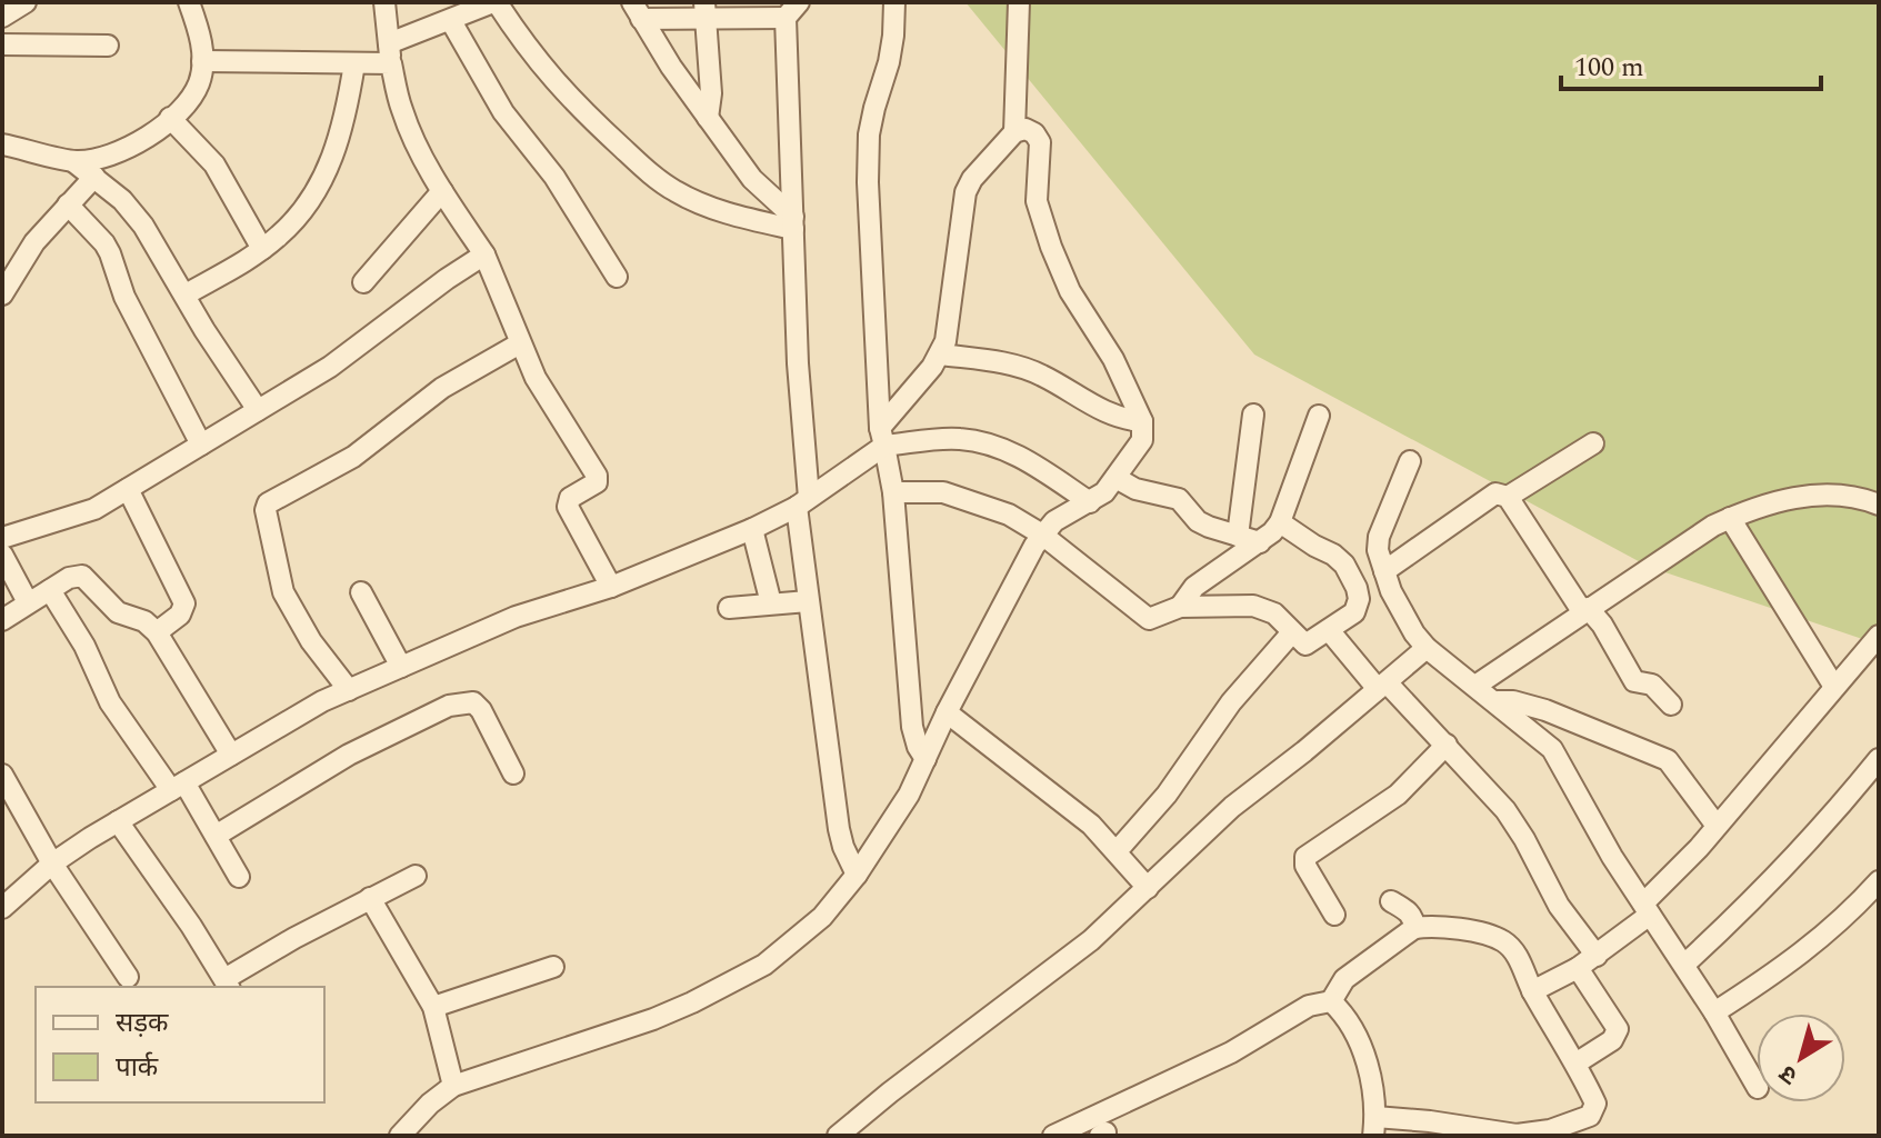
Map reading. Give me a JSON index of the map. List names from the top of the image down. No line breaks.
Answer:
{"legend":["सड़क","पार्क"],"scale_bar":"100 m","north":"bottom left"}
